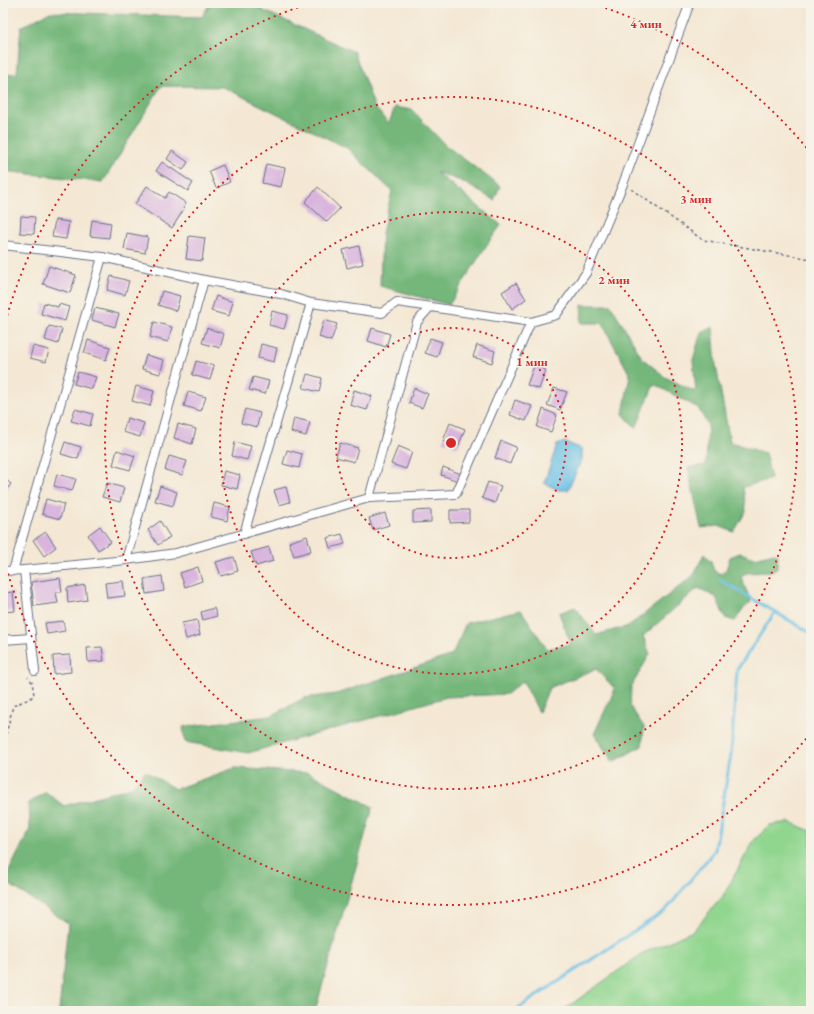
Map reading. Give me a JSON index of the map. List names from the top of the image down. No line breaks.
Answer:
{"rings":["4 мин","3 мин","2 мин","1 мин"]}
